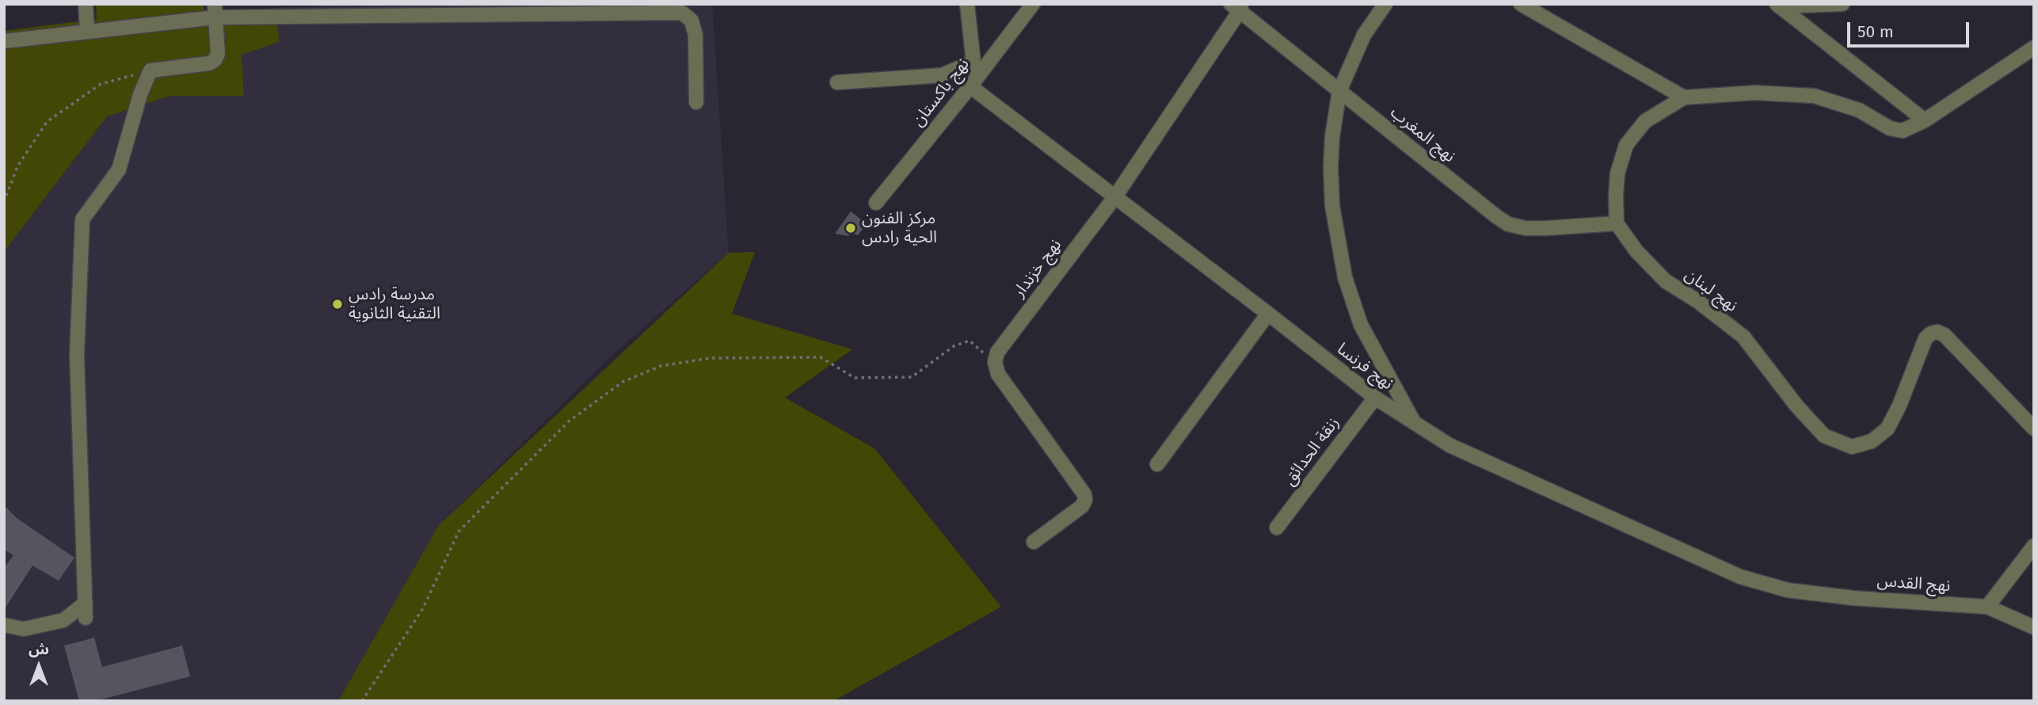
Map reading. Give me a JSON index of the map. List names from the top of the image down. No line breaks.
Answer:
{"streets":{"street":["نهج باكستان","نهج المغرب","نهج خزندار","نهج لبنان","نهج فرنسا","زنقة الحدائق","نهج القدس"]},"crossings":[["نهج باكستان","نهج فرنسا"],["نهج المغرب","نهج خزندار"],["نهج المغرب","نهج لبنان"],["نهج خزندار","نهج فرنسا"],["نهج فرنسا","زنقة الحدائق"],["نهج فرنسا","نهج القدس"]],"places":["مركز الفنون الحية رادس","مدرسة رادس التقنية الثانوية"],"scale_bar":"50 m","north":"top"}
